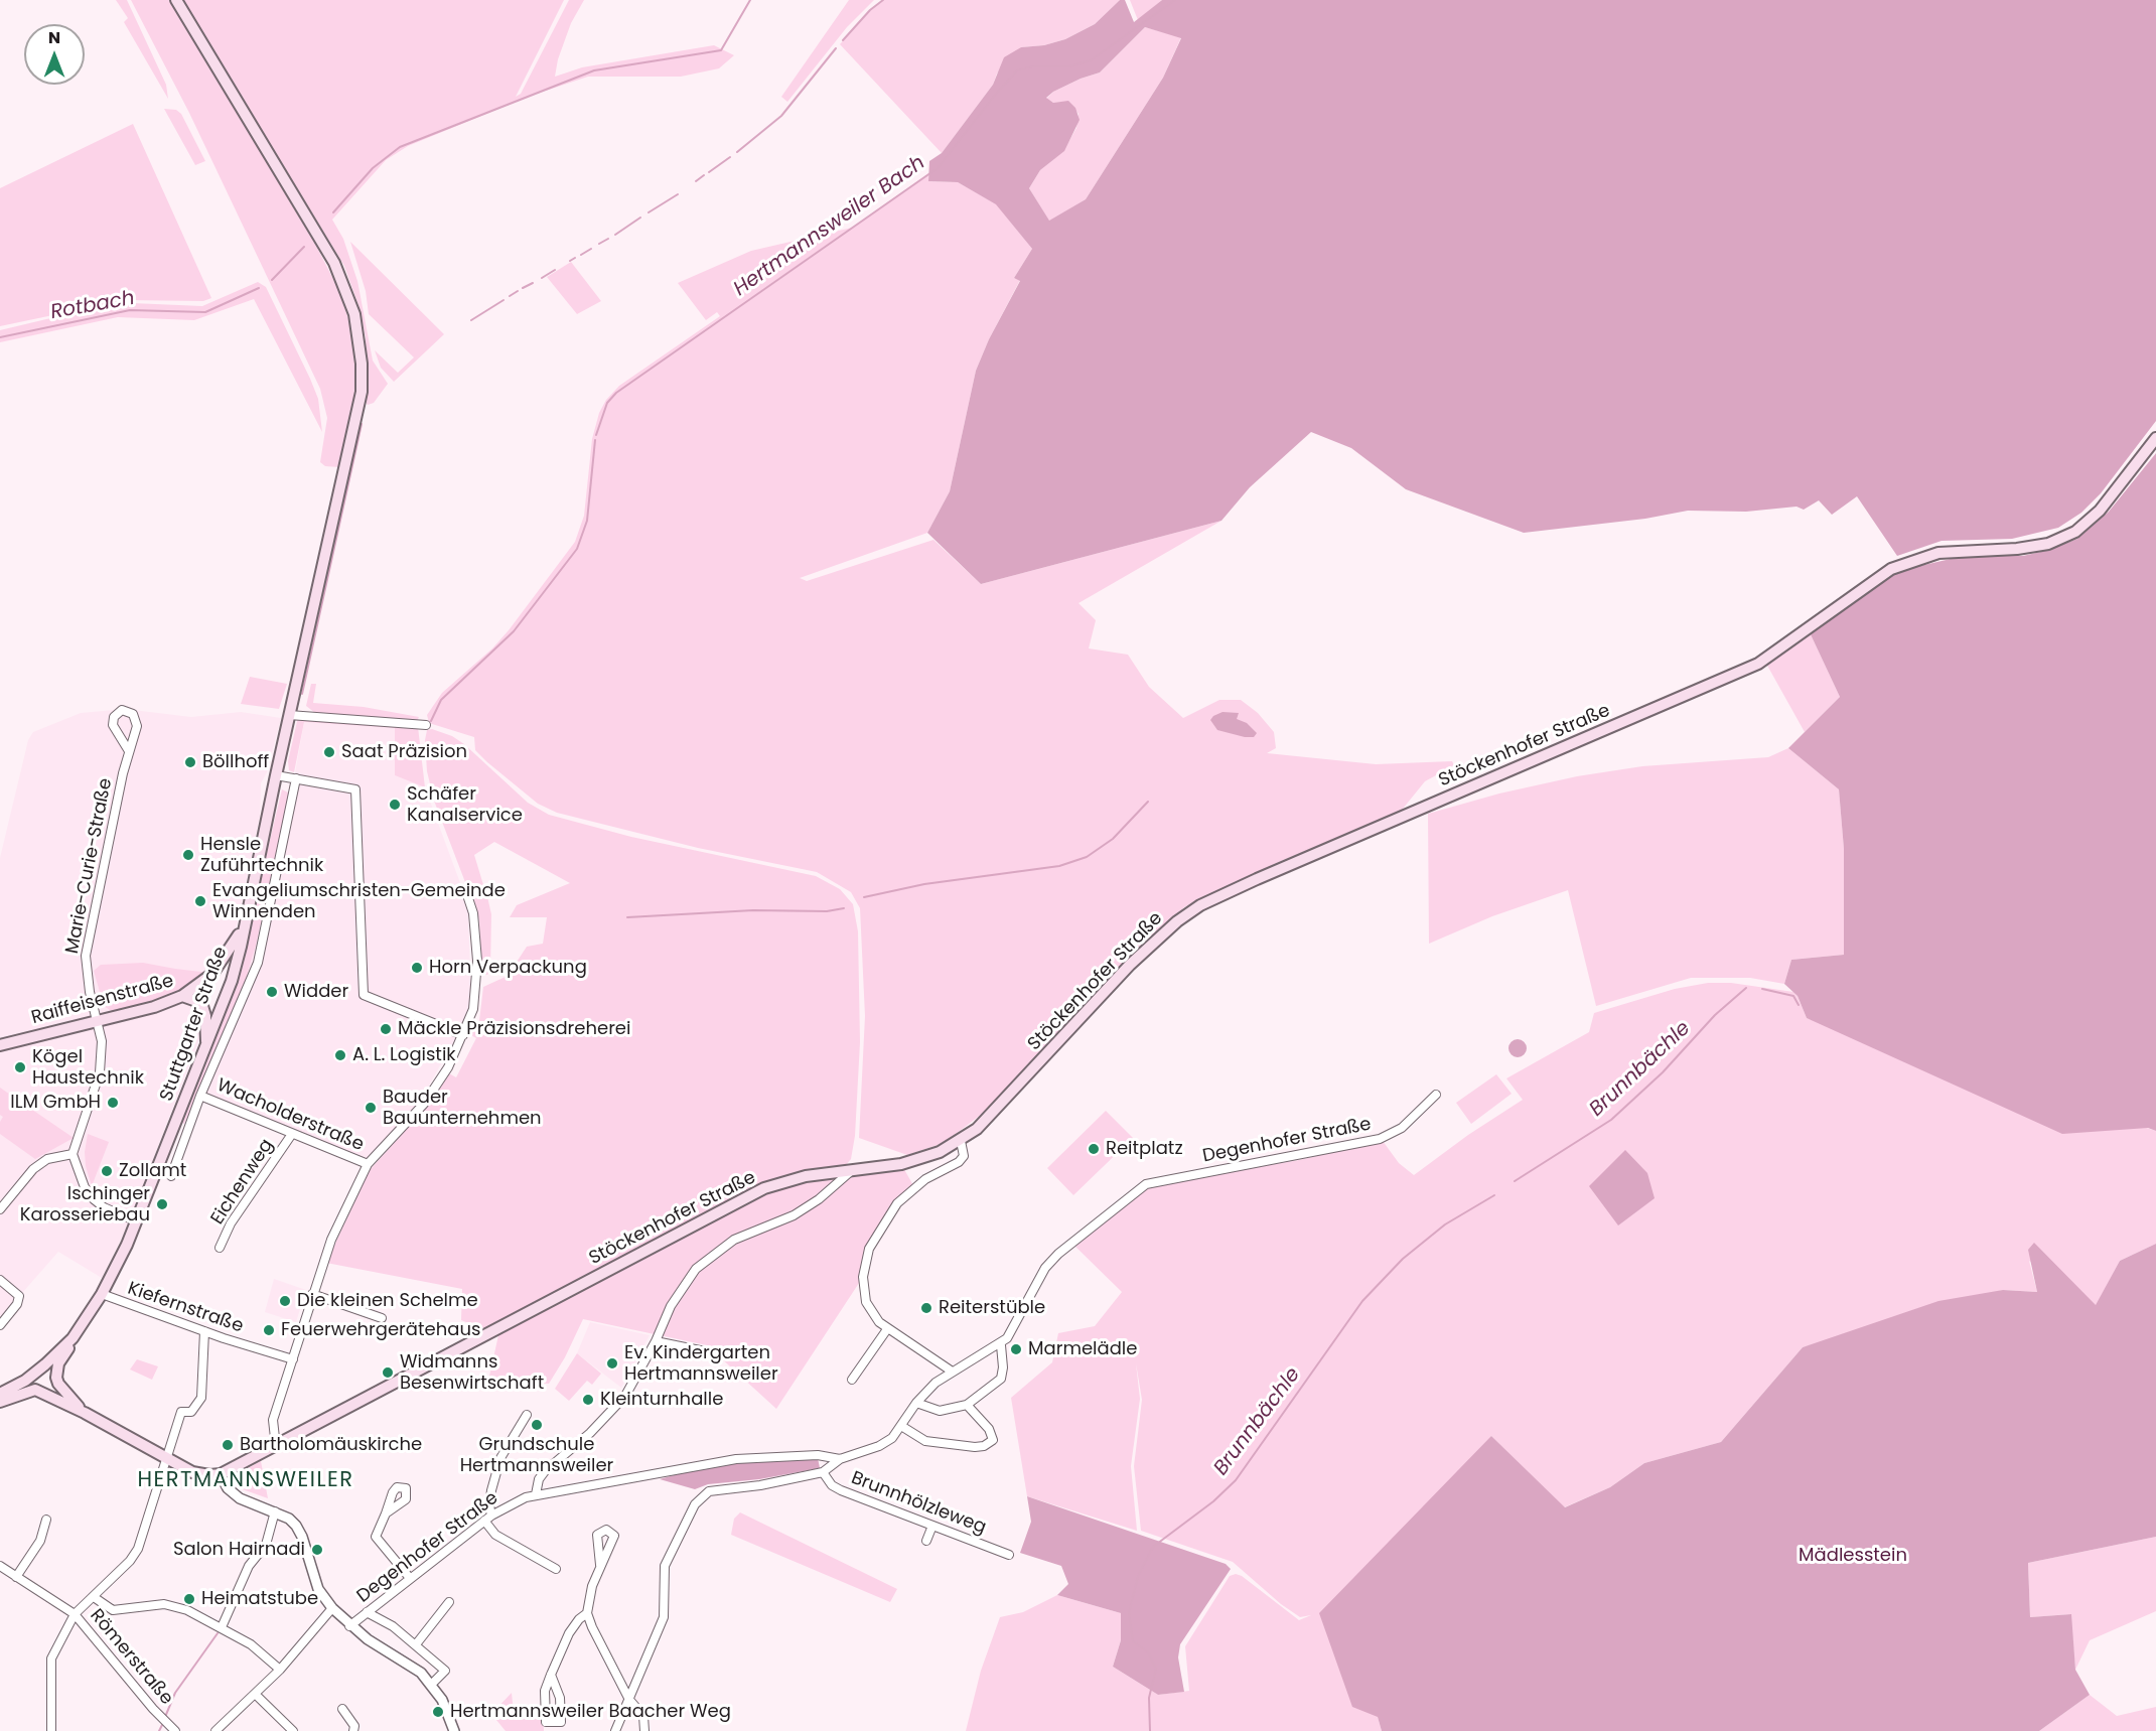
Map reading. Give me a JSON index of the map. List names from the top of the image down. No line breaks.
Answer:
{"streets":{"main road":["Stöckenhofer Straße","Raiffeisenstraße","Stuttgarter Straße"],"street":["Marie-Curie-Straße","Wacholderstraße","Degenhofer Straße","Eichenweg","Kiefernstraße","Brunnhölzleweg","Römerstraße"]},"crossings":[["Marie-Curie-Straße","Raiffeisenstraße"],["Raiffeisenstraße","Stuttgarter Straße"],["Stuttgarter Straße","Kiefernstraße"],["Wacholderstraße","Eichenweg"]],"districts":["HERTMANNSWEILER"],"water":["Hertmannsweiler Bach","Rotbach","Brunnbächle"],"parks":["Mädlesstein"],"places":["Saat Präzision","Böllhoff","Schäfer Kanalservice","Hensle Zuführtechnik","Evangeliumschristen-Gemeinde Winnenden","Horn Verpackung","Widder","Mäckle Präzisionsdreherei","A. L. Logistik","Kögel Haustechnik","ILM GmbH","Bauder Bauunternehmen","Reitplatz","Zollamt","Ischinger Karosseriebau","Die kleinen Schelme","Reiterstüble","Feuerwehrgerätehaus","Marmelädle","Ev. Kindergarten Hertmannsweiler","Widmanns Besenwirtschaft","Kleinturnhalle","Grundschule Hertmannsweiler","Bartholomäuskirche","Salon Hairnadi","Heimatstube","Hertmannsweiler Baacher Weg"],"north":"top"}
